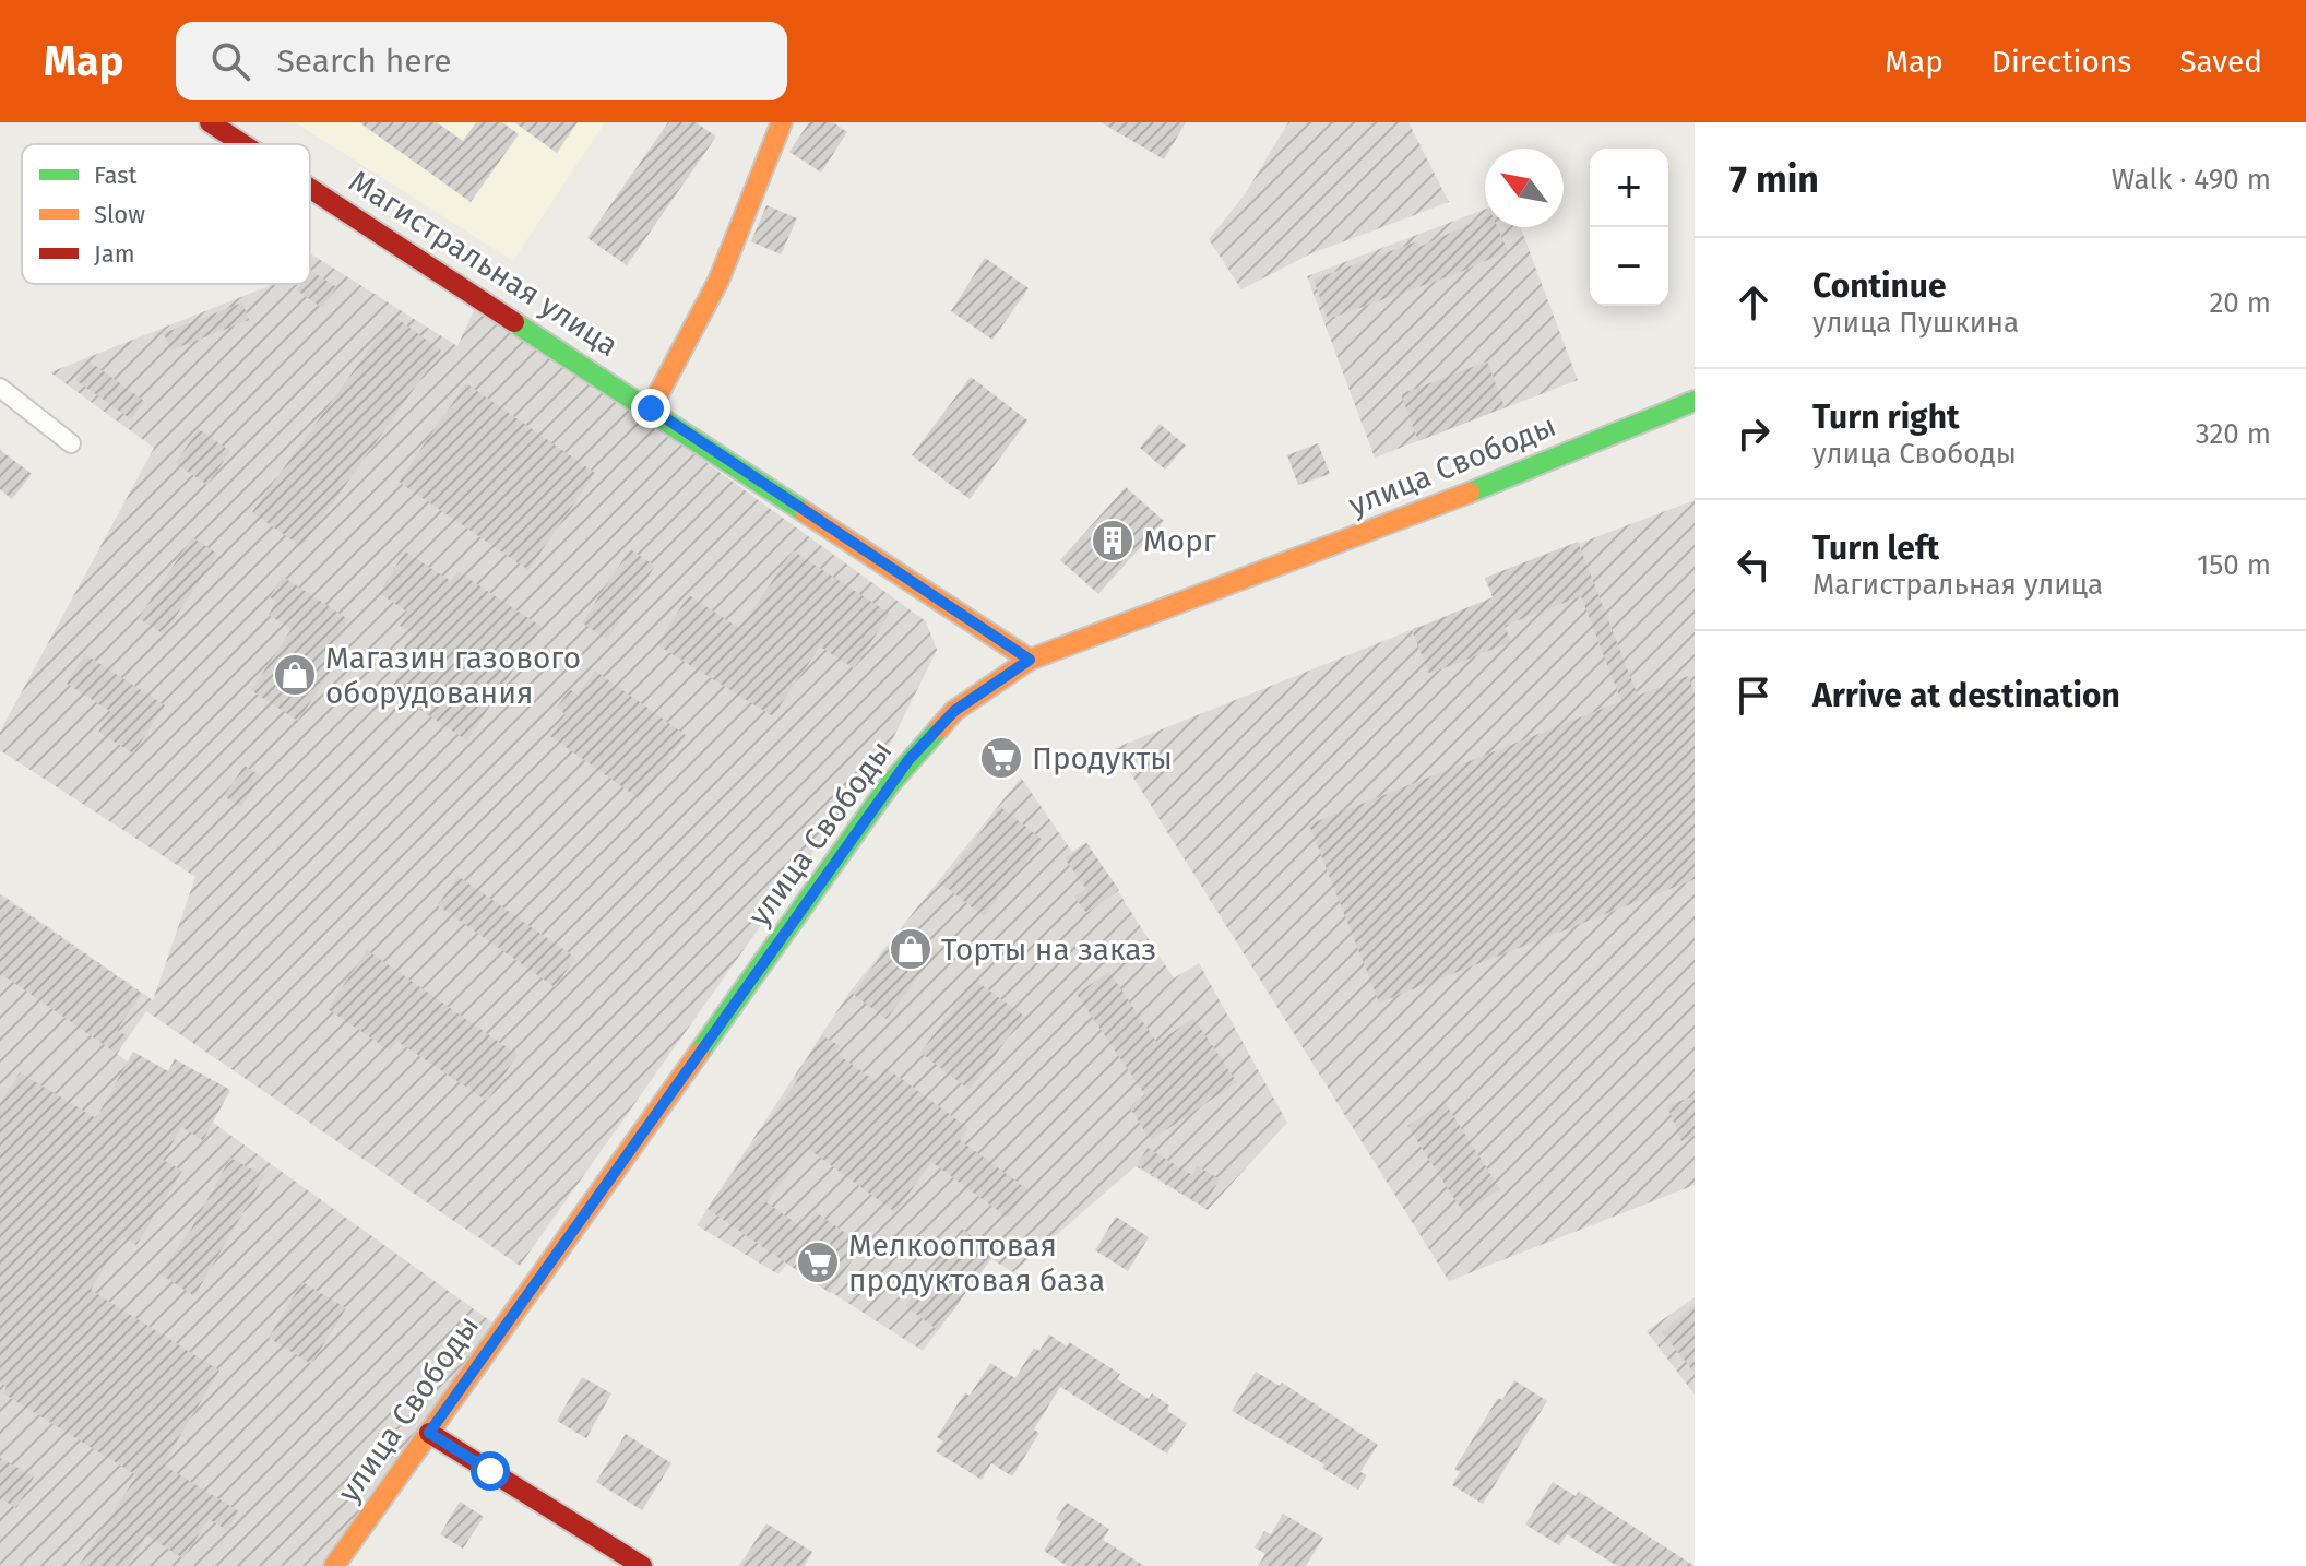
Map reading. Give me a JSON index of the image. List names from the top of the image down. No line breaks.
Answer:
{"streets":{"main road":["Магистральная улица","улица Свободы"]},"crossings":[["Магистральная улица","улица Свободы"]],"places":{"building":["Морг"],"shop":["Магазин газового оборудования","Торты на заказ"],"supermarket":["Продукты","Мелкооптовая продуктовая база"]},"legend":["Fast","Slow","Jam"],"north":"top left","page":{"header":"Map","search":"Search here","nav":["Map","Directions","Saved"],"heading":["7 min","Walk · 490 m"],"map_buttons":["+","−"],"list":[["Continue","улица Пушкина","20 m"],["Turn right","улица Свободы","320 m"],["Turn left","Магистральная улица","150 m"],"Arrive at destination"]}}
